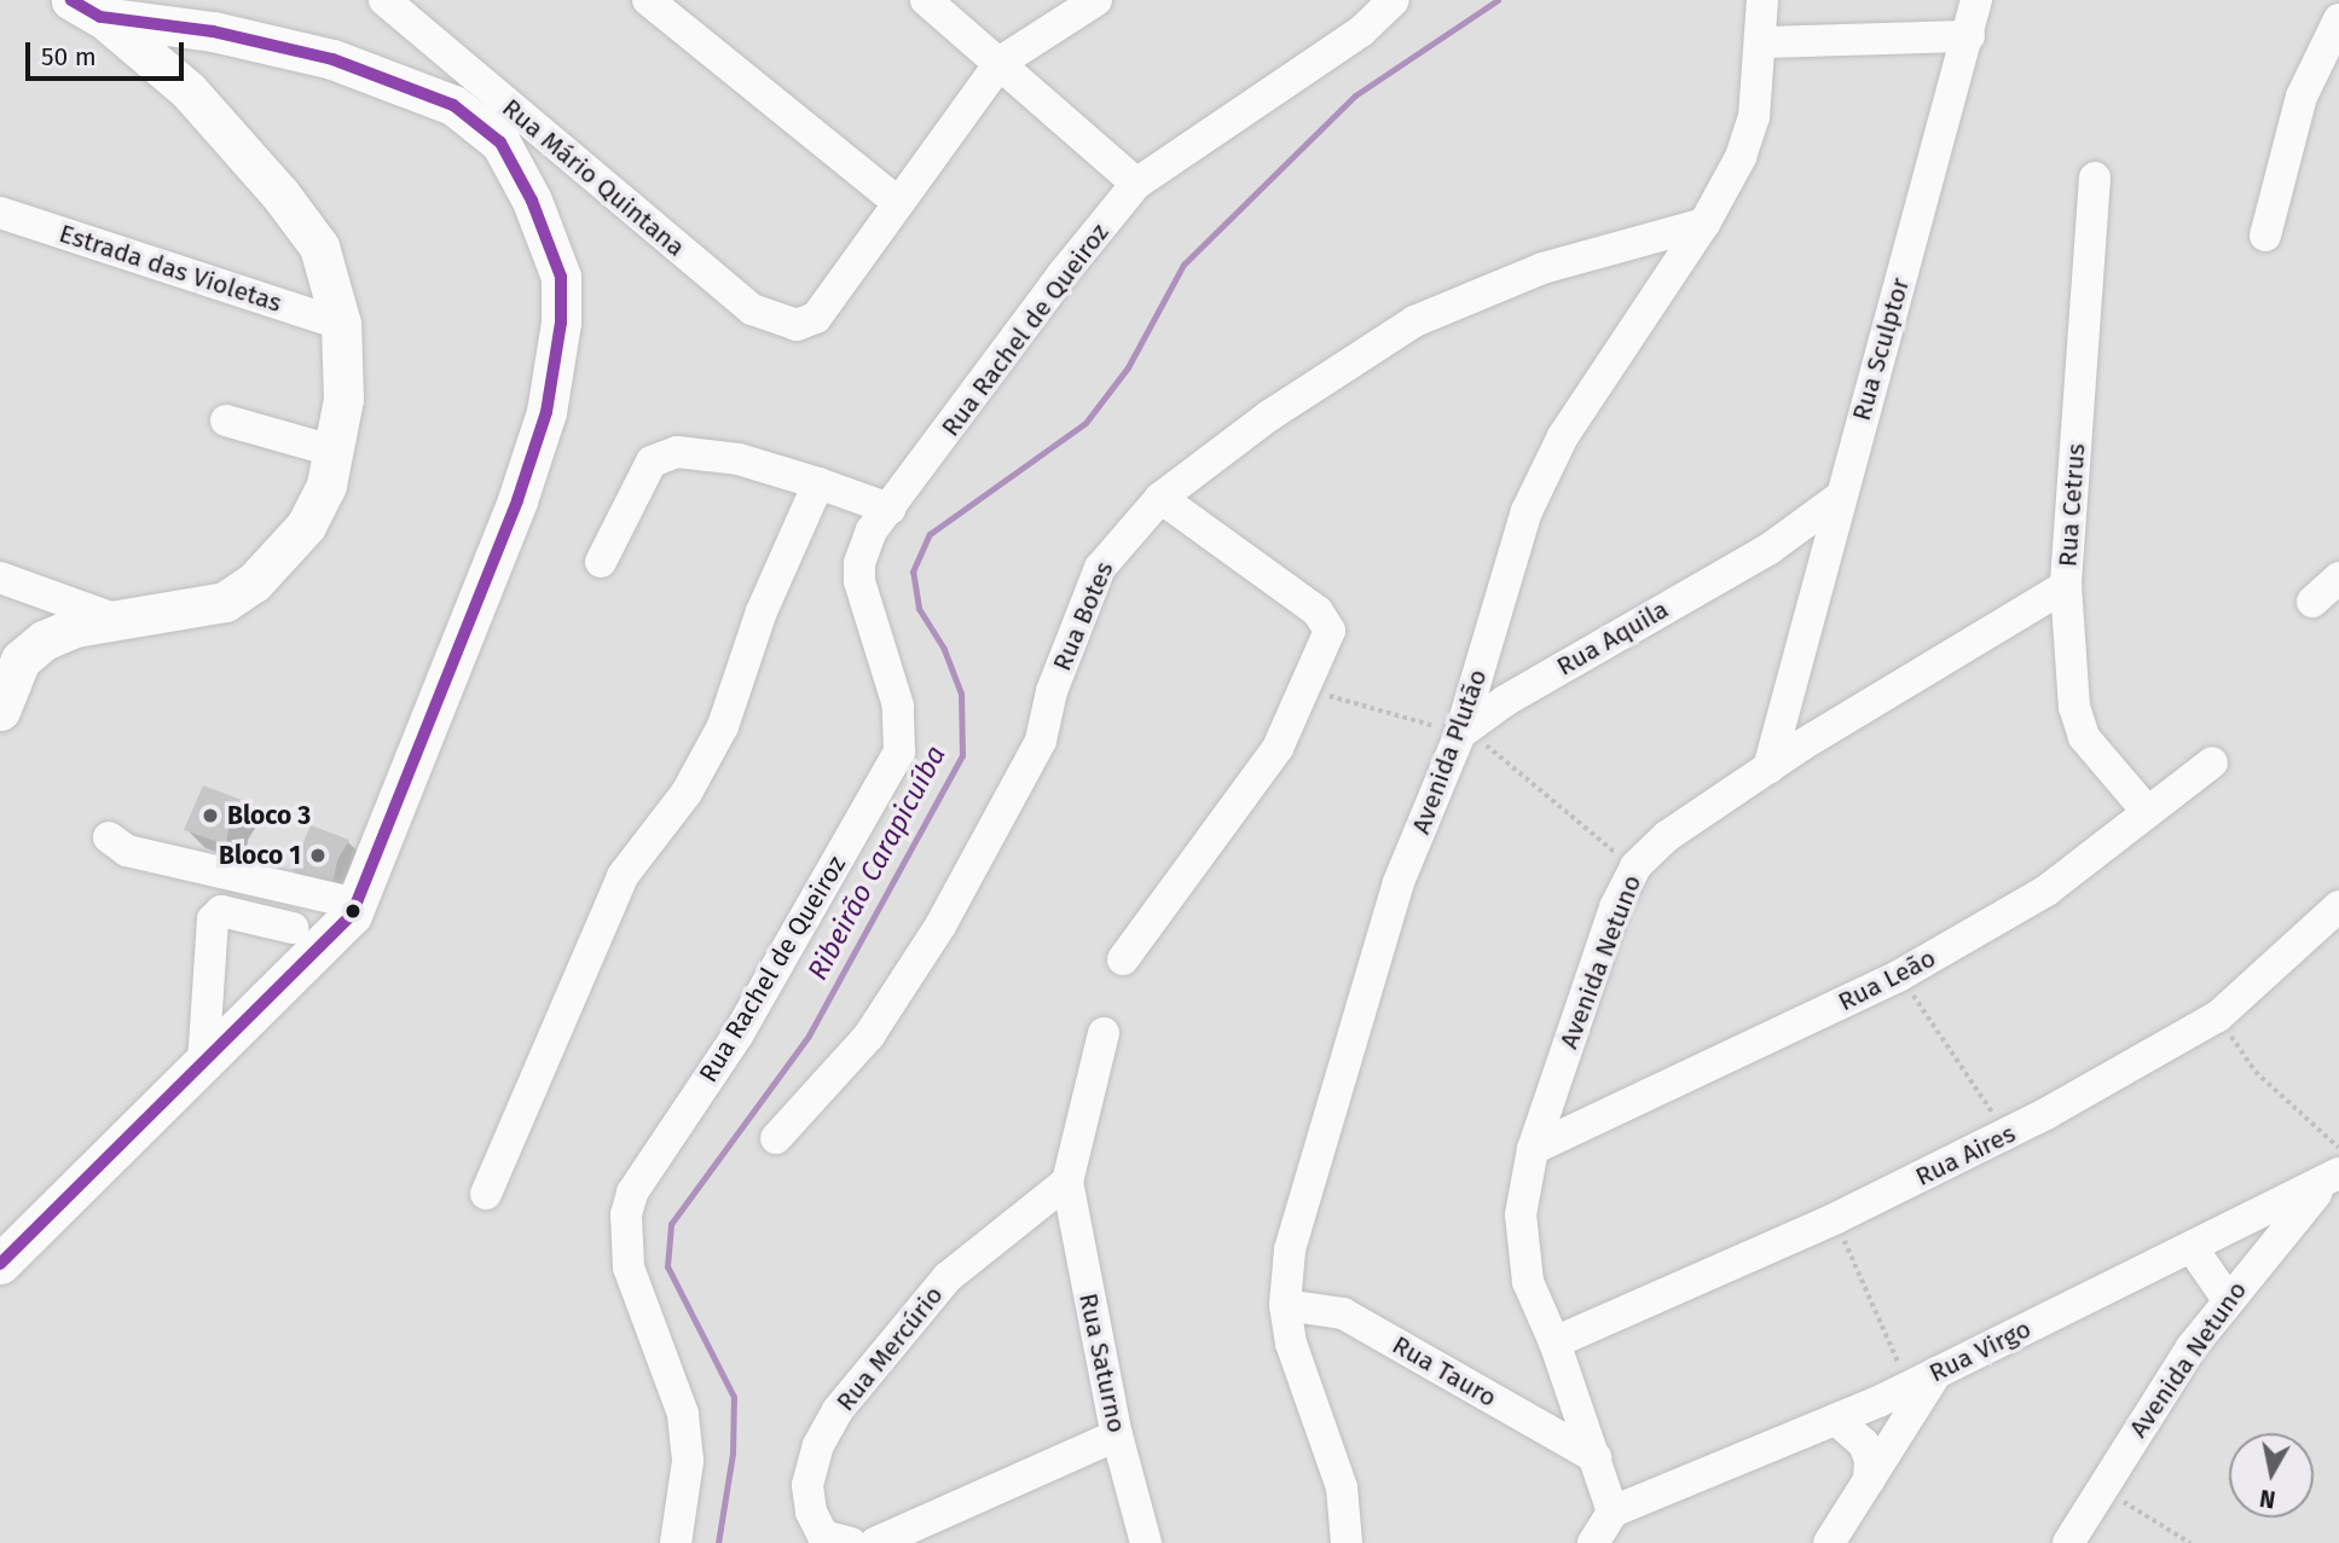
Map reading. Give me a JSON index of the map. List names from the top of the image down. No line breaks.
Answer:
{"streets":{"street":["Rua Mário Quintana","Estrada das Violetas","Rua Rachel de Queiroz","Rua Sculptor","Rua Cetrus","Rua Botes","Rua Aquila","Avenida Plutão","Avenida Netuno","Rua Leão","Rua Aires","Rua Mercúrio","Rua Virgo","Rua Saturno","Rua Tauro"]},"crossings":[["Rua Sculptor","Rua Aquila"],["Rua Sculptor","Avenida Netuno"],["Rua Cetrus","Avenida Netuno"],["Rua Cetrus","Rua Leão"],["Rua Botes","Avenida Plutão"],["Rua Aquila","Avenida Plutão"],["Avenida Plutão","Rua Tauro"],["Avenida Netuno","Rua Leão"],["Avenida Netuno","Rua Aires"],["Avenida Netuno","Rua Virgo"],["Avenida Netuno","Rua Tauro"],["Rua Mercúrio","Rua Saturno"]],"water":["Ribeirão Carapicuíba"],"places":["Bloco 3","Bloco 1"],"scale_bar":"50 m","north":"bottom"}
